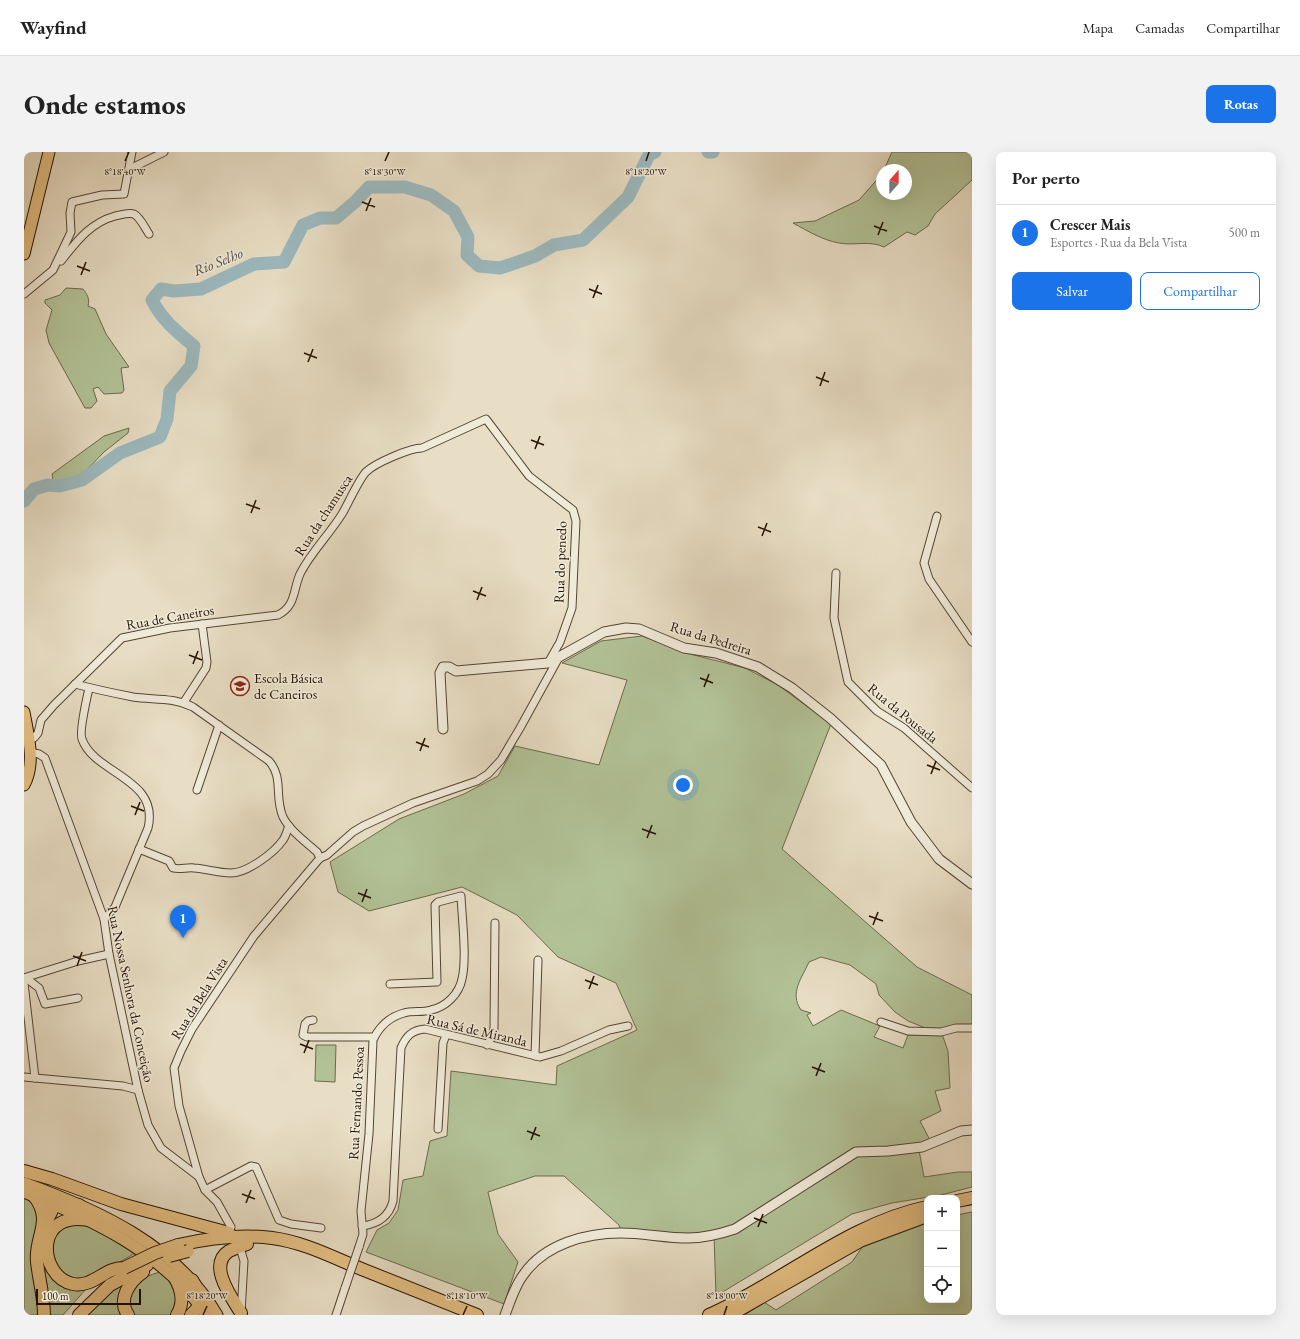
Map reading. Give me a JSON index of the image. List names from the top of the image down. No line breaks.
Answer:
{"streets":{"street":["Rua da chamusca","Rua do penedo","Rua de Caneiros","Rua da Pedreira","Rua da Pousada","Rua Nossa Senhora da Conceição","Rua da Bela Vista","Rua Sá de Miranda","Rua Fernando Pessoa"]},"crossings":[["Rua da chamusca","Rua do penedo"],["Rua da chamusca","Rua de Caneiros"],["Rua do penedo","Rua da Pedreira"],["Rua da Pedreira","Rua da Bela Vista"],["Rua Nossa Senhora da Conceição","Rua da Bela Vista"],["Rua Sá de Miranda","Rua Fernando Pessoa"]],"water":["Rio Selho"],"places":{"school or university":["Escola Básica de Caneiros"]},"scale_bar":"100 m","north":"top","page":{"header":"Wayfind","nav":["Mapa","Camadas","Compartilhar"],"buttons":["Rotas",["Salvar","Compartilhar"]],"title":"Onde estamos","heading":"Por perto","list":[{"mark":"1","name":"Crescer Mais","note":"Esportes · Rua da Bela Vista","value":"500 m"}],"pins":"1","map_buttons":["+","−"],"scale":"100 m"},"coordinates":["8°18'40\"W","8°18'30\"W","8°18'20\"W","8°18'10\"W","8°18'00\"W"]}
